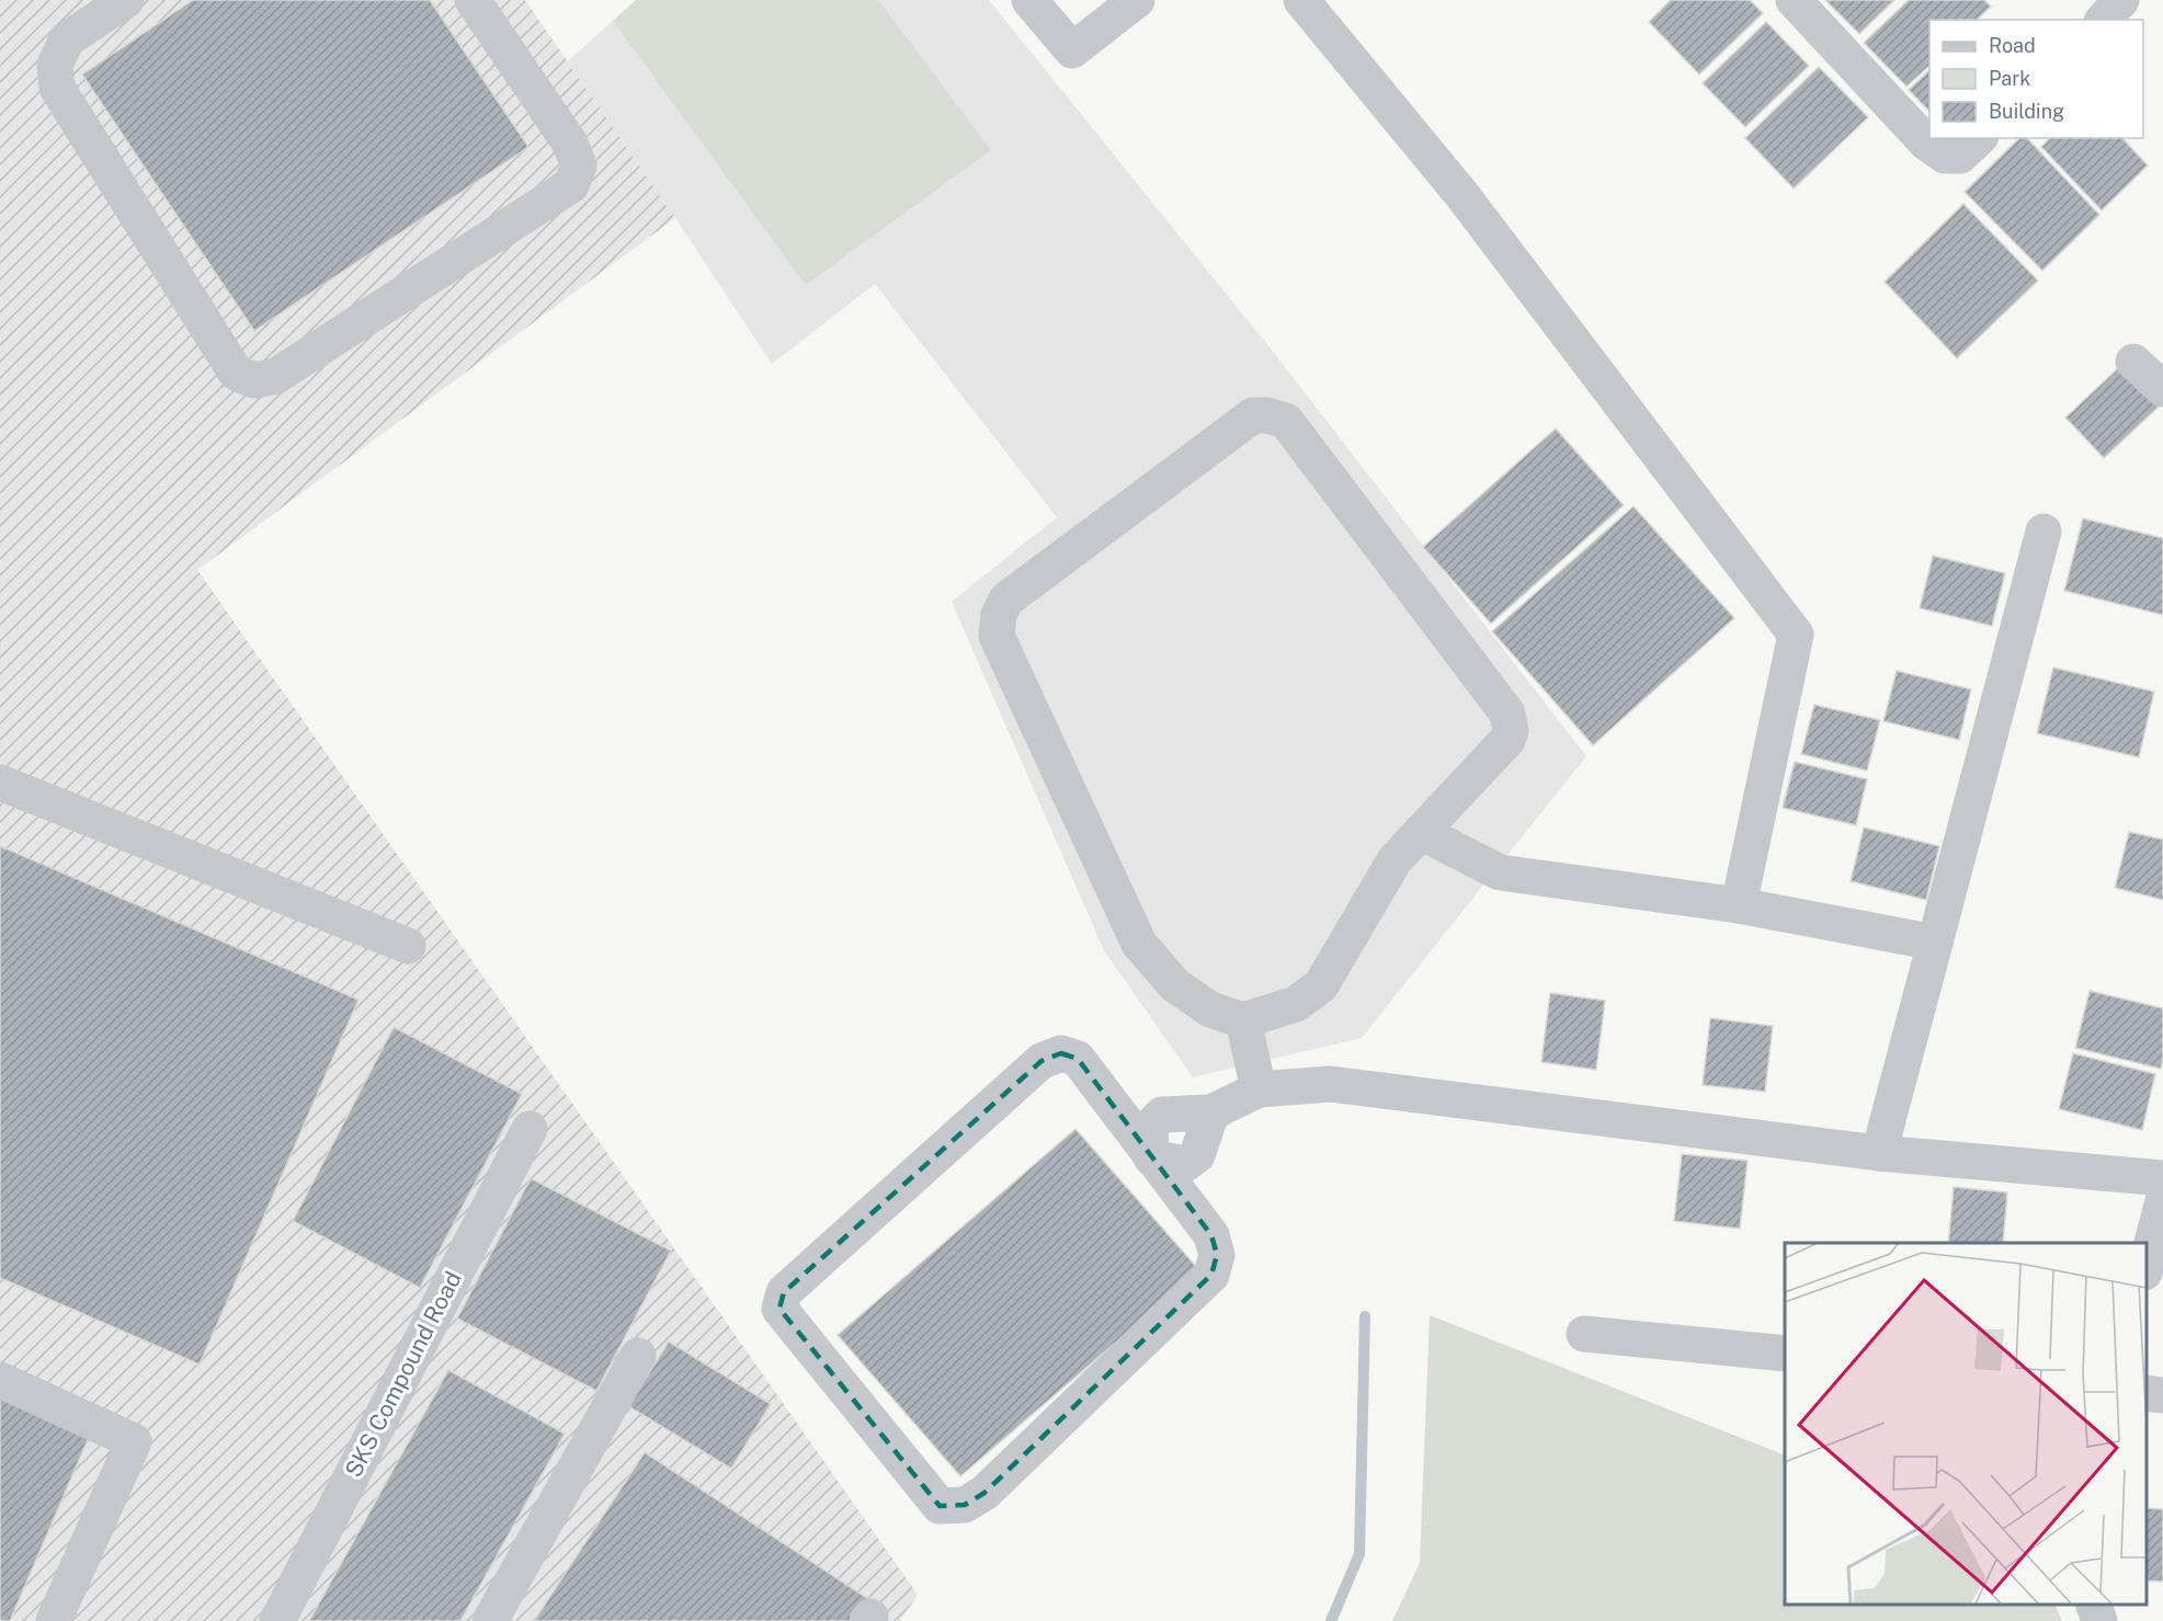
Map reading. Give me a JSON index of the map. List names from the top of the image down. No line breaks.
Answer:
{"streets":{"street":["SKS Compound Road"]},"legend":["Road","Park","Building"]}
